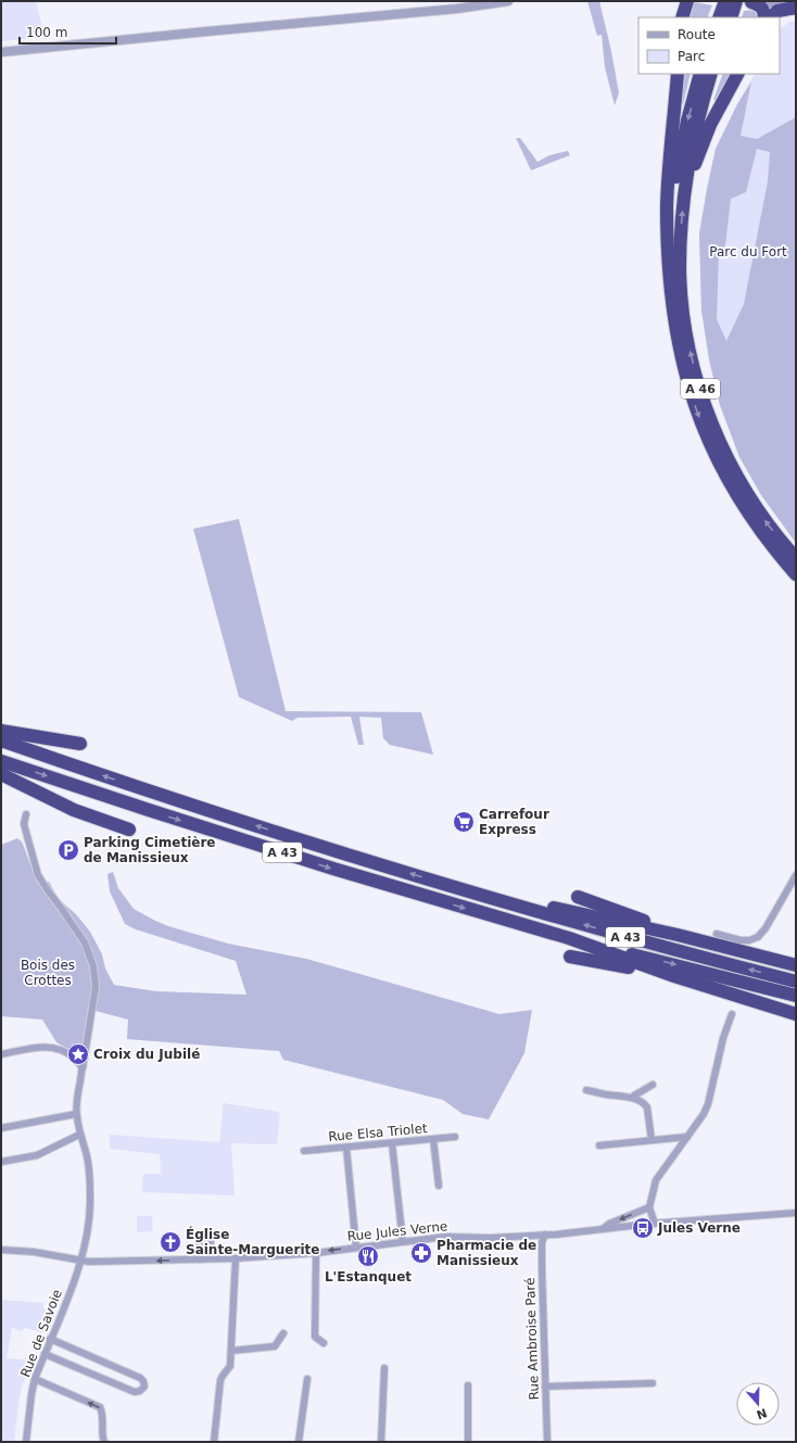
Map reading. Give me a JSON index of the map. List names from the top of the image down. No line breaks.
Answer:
{"streets":{"highway":["A 46","A 43"],"street":["Rue Elsa Triolet","Rue Jules Verne","Rue de Savoie","Rue Ambroise Paré"]},"crossings":[["Rue Jules Verne","Rue de Savoie"],["Rue Jules Verne","Rue Ambroise Paré"]],"parks":["Parc du Fort","Bois des Crottes"],"places":{"supermarket":["Carrefour Express"],"parking":["Parking Cimetière de Manissieux"],"place":["Croix du Jubilé"],"bus stop":["Jules Verne"],"church":["Église Sainte-Marguerite"],"pharmacy":["Pharmacie de Manissieux"],"restaurant":["L'Estanquet"]},"legend":["Route","Parc"],"scale_bar":"100 m","north":"bottom"}
